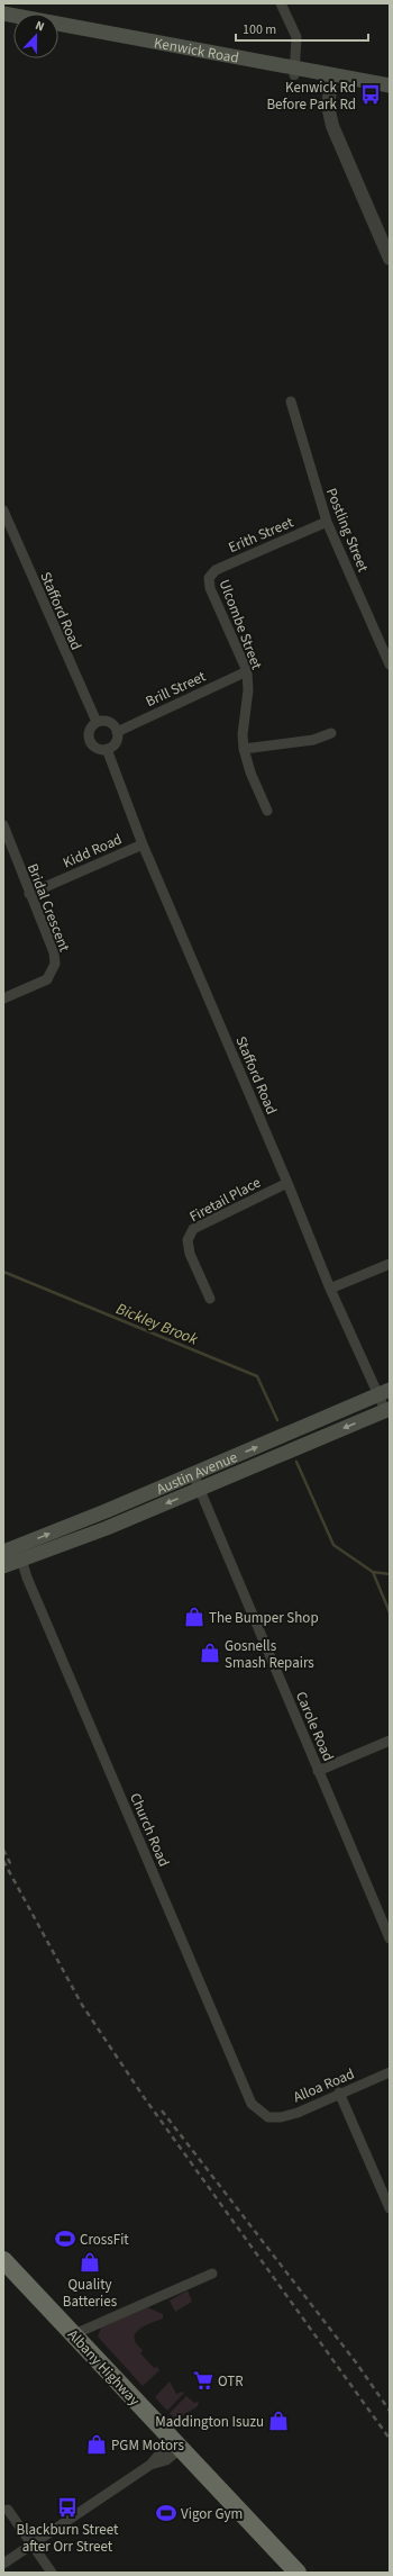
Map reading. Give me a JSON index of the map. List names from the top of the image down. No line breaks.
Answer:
{"streets":{"highway":["Albany Highway"],"main road":["Kenwick Road","Austin Avenue"],"street":["Postling Street","Erith Street","Stafford Road","Ulcombe Street","Brill Street","Kidd Road","Bridal Crescent","Firetail Place","Carole Road","Church Road","Alloa Road"]},"crossings":[["Postling Street","Erith Street"],["Erith Street","Ulcombe Street"],["Stafford Road","Brill Street"],["Stafford Road","Kidd Road"],["Stafford Road","Firetail Place"],["Stafford Road","Austin Avenue"],["Ulcombe Street","Brill Street"],["Kidd Road","Bridal Crescent"],["Austin Avenue","Carole Road"],["Austin Avenue","Church Road"],["Church Road","Alloa Road"]],"water":["Bickley Brook"],"places":{"bus stop":["Kenwick Rd Before Park Rd","Blackburn Street after Orr Street"],"shop":["The Bumper Shop","Gosnells Smash Repairs","Quality Batteries","Maddington Isuzu","PGM Motors"],"sports":["CrossFit","Vigor Gym"],"supermarket":["OTR"]},"scale_bar":"100 m","north":"top"}
